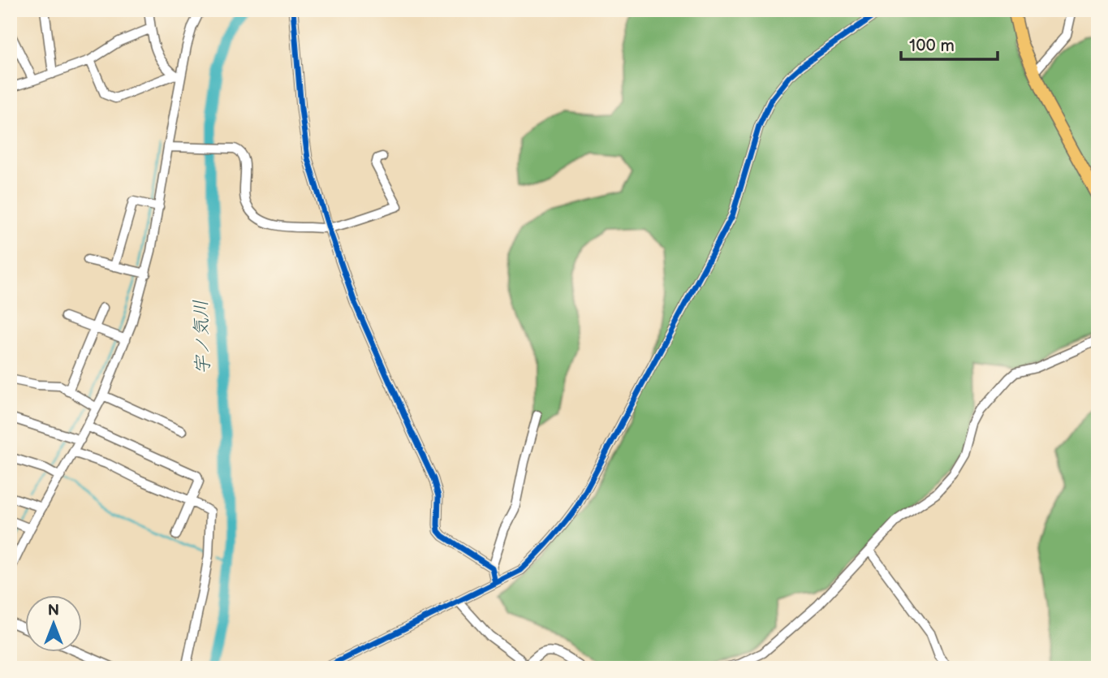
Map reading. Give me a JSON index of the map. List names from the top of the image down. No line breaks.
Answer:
{"water":["宇ノ気川"],"scale_bar":"100 m","north":"top"}
